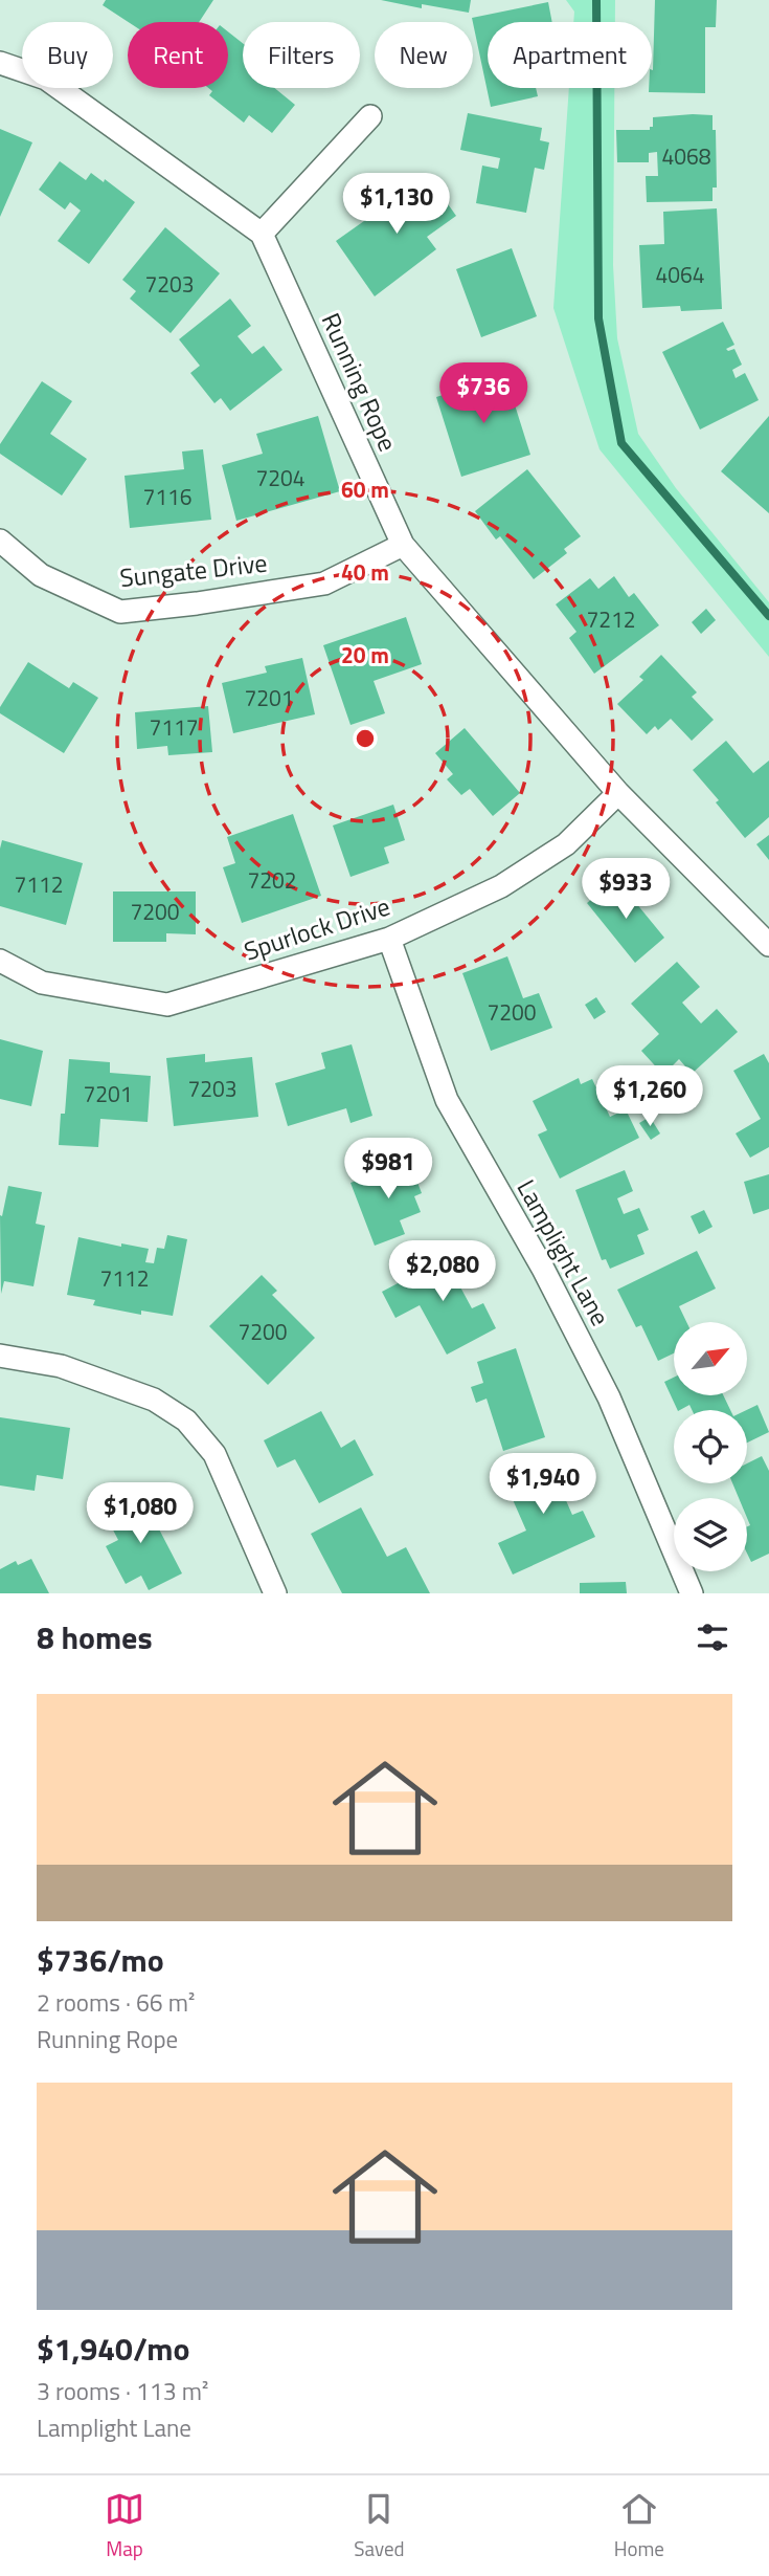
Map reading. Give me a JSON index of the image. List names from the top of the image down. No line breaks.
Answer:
{"streets":{"street":["Running Rope","Sungate Drive","Spurlock Drive","Lamplight Lane"]},"crossings":[["Running Rope","Sungate Drive"],["Running Rope","Spurlock Drive"],["Spurlock Drive","Lamplight Lane"]],"house_numbers":["4068","4064","7203","7204","7116","7212","7201","7117","7202","7112","7200","7200","7203","7201","7112","7200"],"north":"top right","page":{"chip":["Buy","Rent","Filters","New","Apartment"],"price":["$1,130","$736","$933","$1,260","$981","$2,080","$1,940","$1,080"],"heading":"8 homes","list":[{"name":"$736/mo","note":"2 rooms · 66 m² · Running Rope"},{"name":"$1,940/mo","note":"3 rooms · 113 m² · Lamplight Lane"}],"tabs":["Map","Saved","Home"]},"rings":["60 m","40 m","20 m"]}
